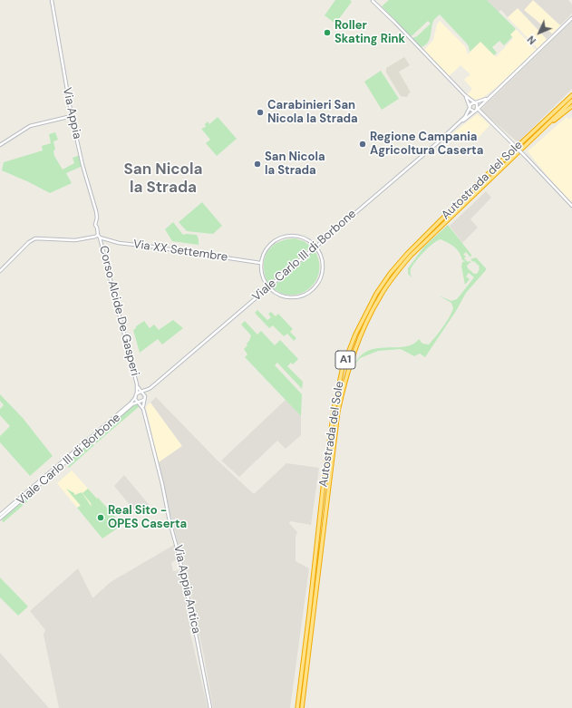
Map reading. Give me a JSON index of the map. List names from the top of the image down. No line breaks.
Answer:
{"streets":{"highway":["Autostrada del Sole","A1"],"street":["Via Appia","Via XX Settembre","Viale Carlo III di Borbone","Corso Alcide De Gasperi","Via Appia Antica"]},"crossings":[["Via XX Settembre","Corso Alcide De Gasperi"],["Viale Carlo III di Borbone","Corso Alcide De Gasperi"],["Viale Carlo III di Borbone","Via Appia Antica"],["Corso Alcide De Gasperi","Via Appia Antica"]],"districts":["San Nicola la Strada"],"places":["Roller Skating Rink","Carabinieri San Nicola la Strada","Regione Campania Agricoltura Caserta","San Nicola la Strada","Real Sito - OPES Caserta"],"north":"bottom left"}
